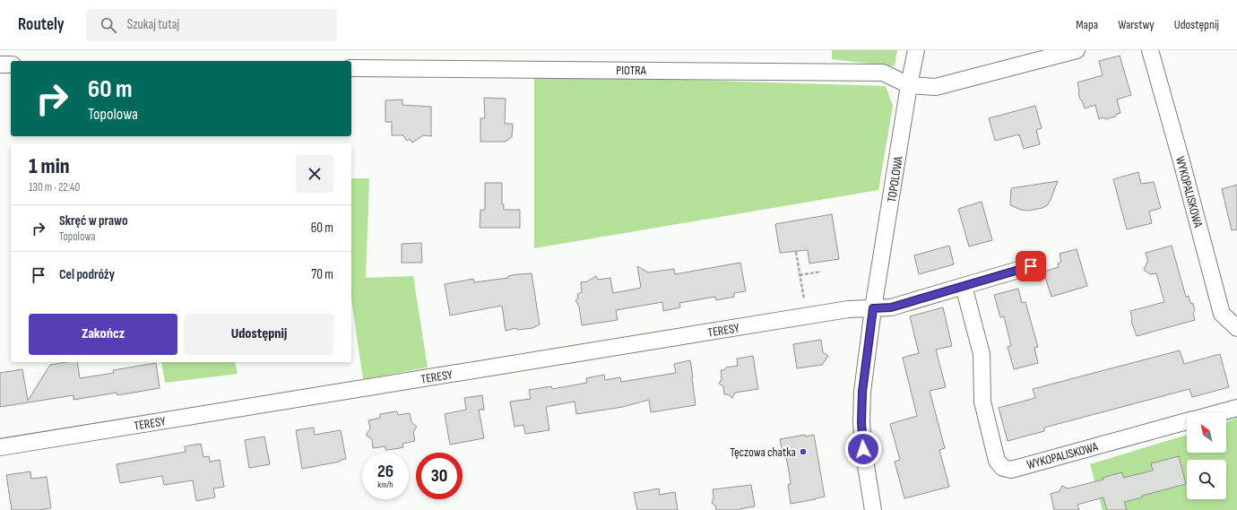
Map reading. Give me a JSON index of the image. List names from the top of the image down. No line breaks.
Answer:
{"streets":{"street":["PIOTRA","TOPOLOWA","WYKOPALISKOWA","TERESY"]},"crossings":[["PIOTRA","TOPOLOWA"],["TOPOLOWA","TERESY"]],"places":["Tęczowa chatka"],"north":"top left","page":{"header":"Routely","search":"Szukaj tutaj","nav":["Mapa","Warstwy","Udostępnij"],"turn":["60 m","Topolowa"],"heading":["1 min","130 m · 22:40"],"list":[{"name":"Skręć w prawo","note":"Topolowa","value":"60 m"},{"name":"Cel podróży","value":"70 m"}],"buttons":["Zakończ","Udostępnij"],"speed":"26 km/h","limit":"30"}}
